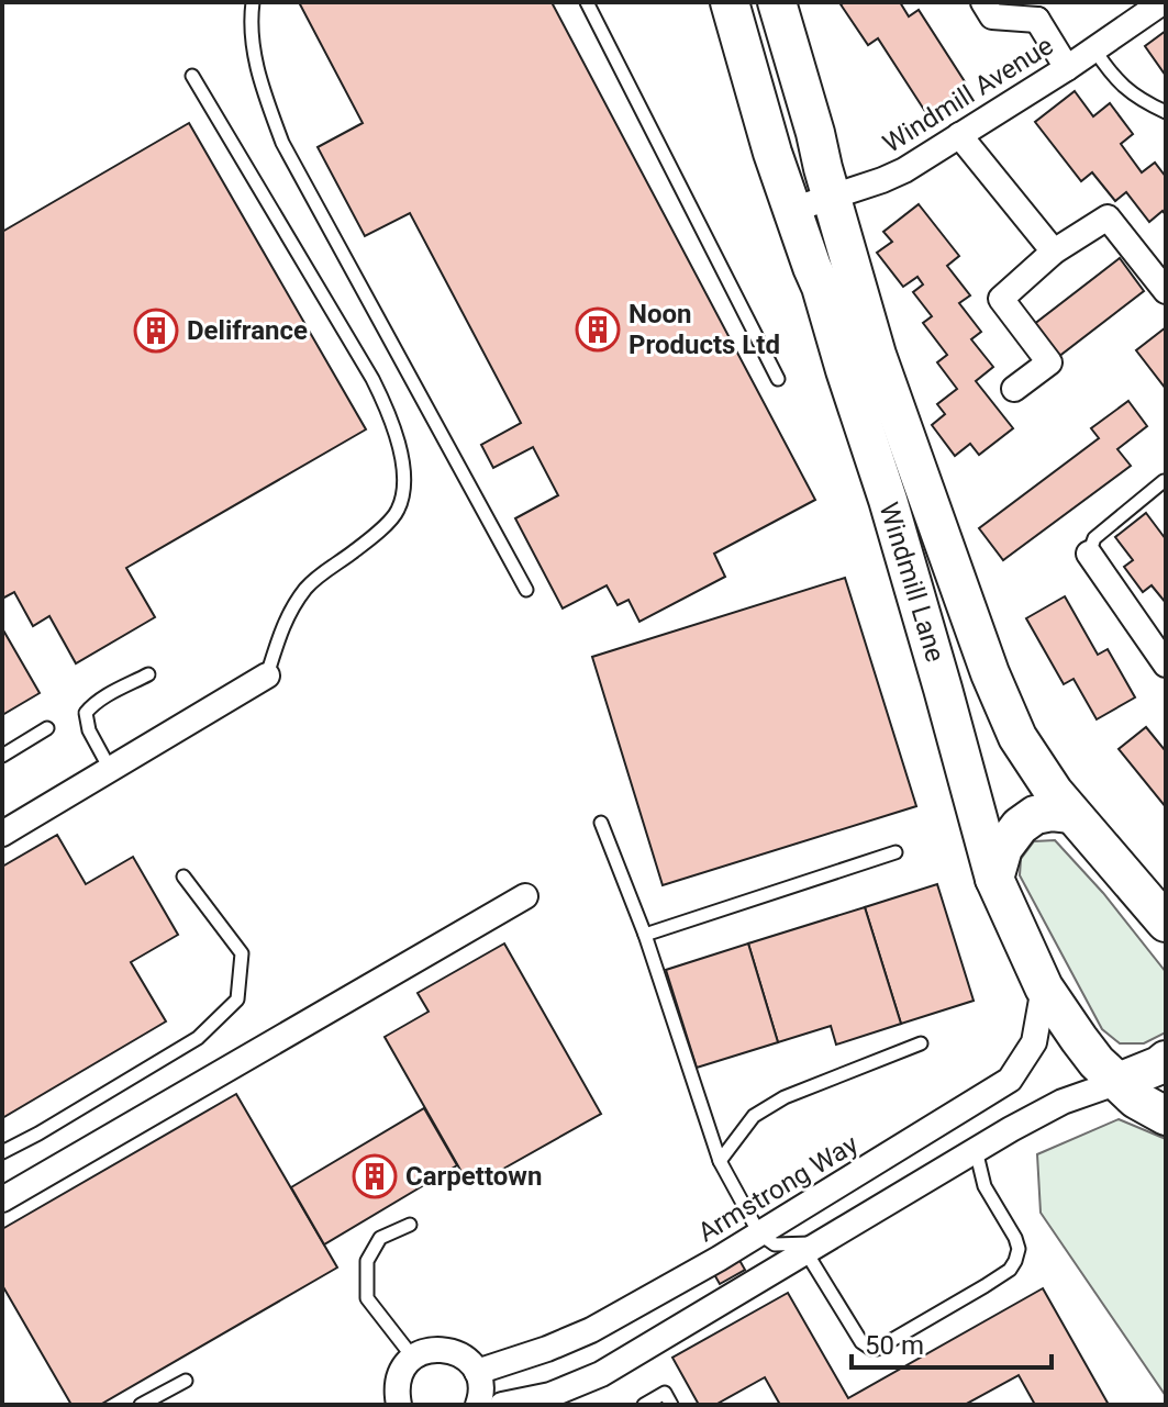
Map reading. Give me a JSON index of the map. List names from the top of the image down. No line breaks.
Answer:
{"streets":{"main road":["Windmill Lane"],"street":["Windmill Avenue","Armstrong Way"]},"crossings":[["Windmill Avenue","Windmill Lane"],["Windmill Lane","Armstrong Way"]],"places":{"building":["Noon Products Ltd","Delifrance","Carpettown"]},"scale_bar":"50 m"}
